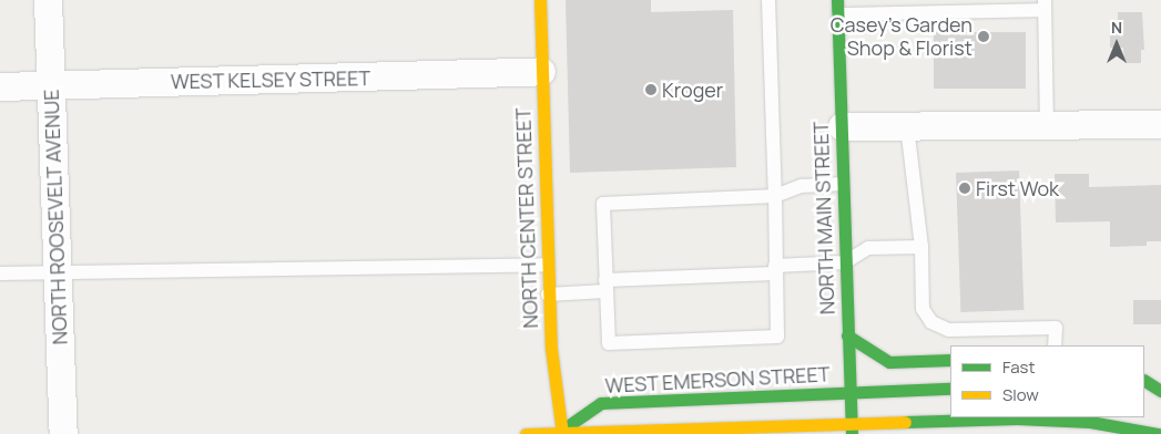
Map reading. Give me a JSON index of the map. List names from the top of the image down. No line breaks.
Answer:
{"streets":{"main road":["NORTH CENTER STREET","NORTH MAIN STREET","WEST EMERSON STREET"],"street":["WEST KELSEY STREET","NORTH ROOSEVELT AVENUE"]},"crossings":[["WEST KELSEY STREET","NORTH ROOSEVELT AVENUE"],["WEST KELSEY STREET","NORTH CENTER STREET"],["NORTH CENTER STREET","WEST EMERSON STREET"],["NORTH MAIN STREET","WEST EMERSON STREET"]],"places":["Casey's Garden Shop & Florist","Kroger","First Wok"],"legend":["Fast","Slow"],"north":"top"}
